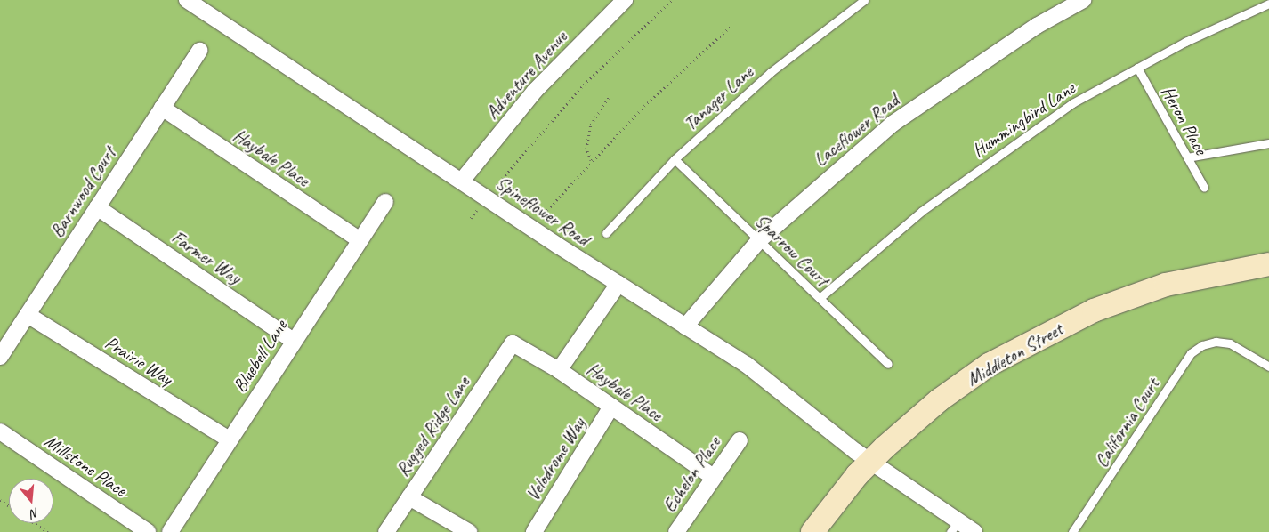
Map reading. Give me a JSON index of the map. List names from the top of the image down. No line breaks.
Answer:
{"streets":{"street":["Adventure Avenue","Laceflower Road","Haybale Place","Barnwood Court","Spineflower Road","Farmer Way","Middleton Street","Bluebell Lane","Prairie Way","Rugged Ridge Lane","Velodrome Way","Millstone Place","Echelon Place"],"lane":["Tanager Lane","Hummingbird Lane","Heron Place","Sparrow Court","California Court"]},"crossings":[["Adventure Avenue","Spineflower Road"],["Tanager Lane","Sparrow Court"],["Hummingbird Lane","Heron Place"],["Hummingbird Lane","Sparrow Court"],["Laceflower Road","Spineflower Road"],["Laceflower Road","Sparrow Court"],["Haybale Place","Barnwood Court"],["Haybale Place","Bluebell Lane"],["Haybale Place","Rugged Ridge Lane"],["Haybale Place","Velodrome Way"],["Haybale Place","Echelon Place"],["Barnwood Court","Farmer Way"],["Barnwood Court","Prairie Way"],["Spineflower Road","Middleton Street"],["Farmer Way","Bluebell Lane"],["Bluebell Lane","Prairie Way"]],"north":"bottom"}
